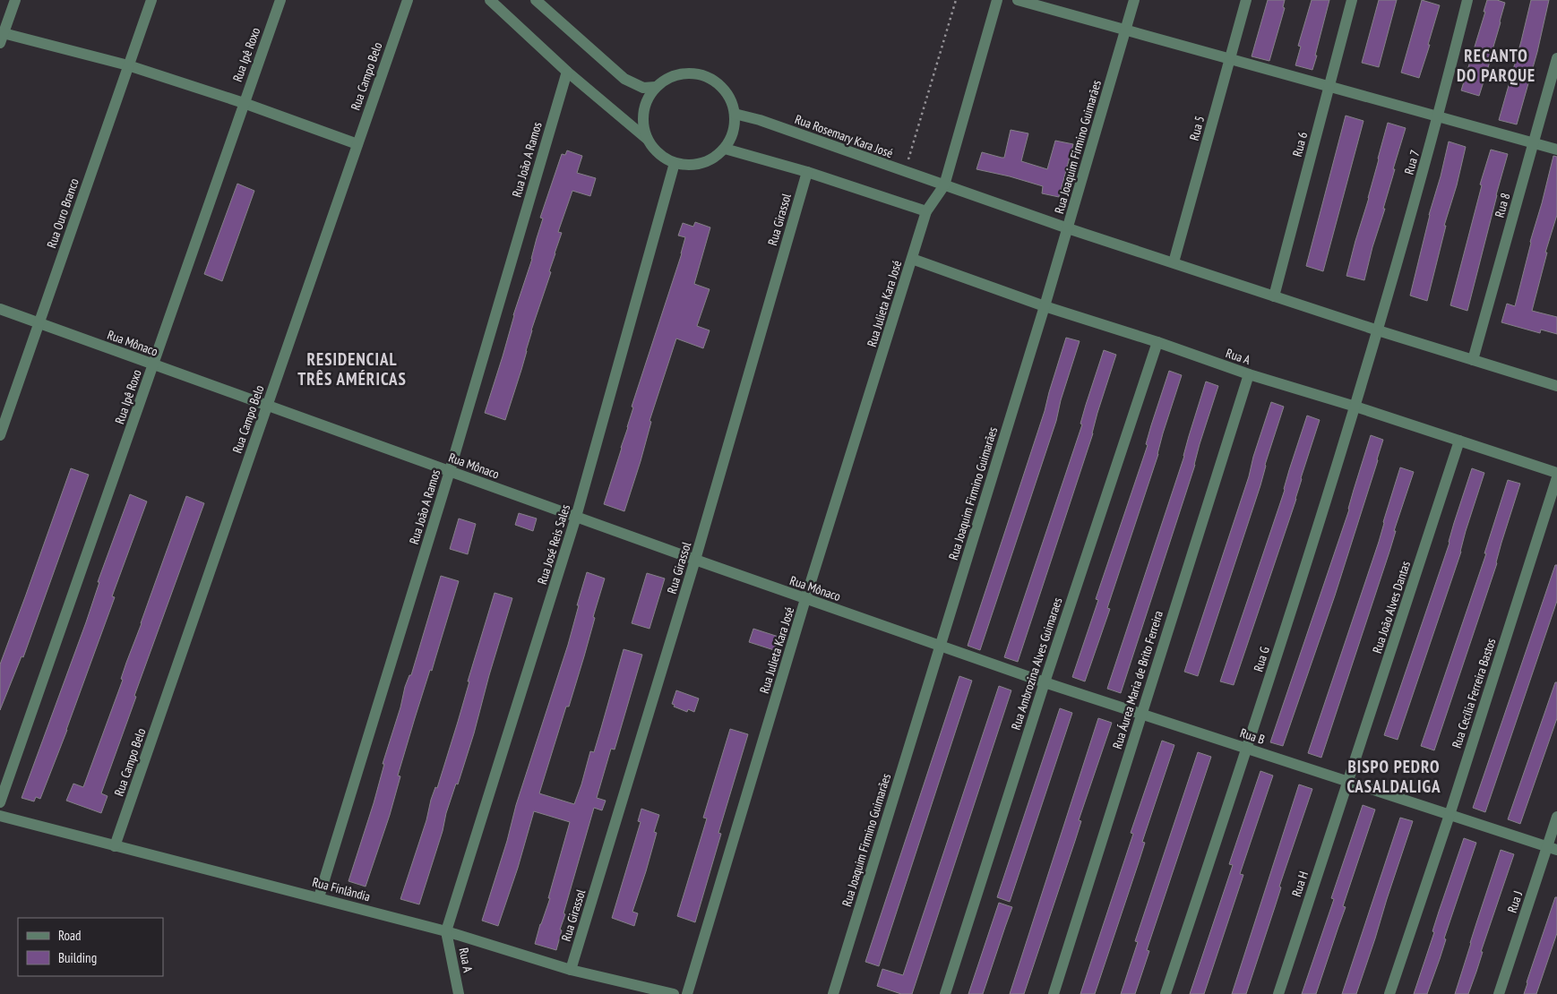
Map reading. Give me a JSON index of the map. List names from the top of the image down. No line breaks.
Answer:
{"streets":{"street":["Rua Ipê Roxo","Rua Campo Belo","Rua 5","Rua Rosemary Kara José","Rua 6","Rua Joaquim Firmino Guimarães","Rua João A Ramos","Rua 7","Rua 8","Rua Ouro Branco","Rua Girassol","Rua Julieta Kara José","Rua Mônaco","Rua A","Rua José Reis Sales","Rua João Alves Dantas","Rua G","Rua Ambrozina Alves Guimaraes","Rua Áurea Maria de Brito Ferreira","Rua Cecília Ferreira Bastos","Rua B","Rua H","Rua Finlândia","Rua J"]},"crossings":[["Rua Ipê Roxo","Rua Mônaco"],["Rua Campo Belo","Rua Mônaco"],["Rua Campo Belo","Rua Finlândia"],["Rua 5","Rua Rosemary Kara José"],["Rua Rosemary Kara José","Rua 6"],["Rua Rosemary Kara José","Rua Joaquim Firmino Guimarães"],["Rua Rosemary Kara José","Rua 7"],["Rua Rosemary Kara José","Rua 8"],["Rua Rosemary Kara José","Rua Julieta Kara José"],["Rua Rosemary Kara José","Rua José Reis Sales"],["Rua Rosemary Kara José","Rua G"],["Rua Joaquim Firmino Guimarães","Rua Mônaco"],["Rua Joaquim Firmino Guimarães","Rua A"],["Rua Joaquim Firmino Guimarães","Rua B"],["Rua João A Ramos","Rua Mônaco"],["Rua João A Ramos","Rua Finlândia"],["Rua 7","Rua G"],["Rua Ouro Branco","Rua Mônaco"],["Rua Girassol","Rua Mônaco"],["Rua Girassol","Rua Finlândia"],["Rua Julieta Kara José","Rua Mônaco"],["Rua Julieta Kara José","Rua A"],["Rua Mônaco","Rua José Reis Sales"],["Rua Mônaco","Rua B"],["Rua A","Rua José Reis Sales"],["Rua A","Rua João Alves Dantas"],["Rua A","Rua G"],["Rua A","Rua Ambrozina Alves Guimaraes"],["Rua A","Rua Áurea Maria de Brito Ferreira"],["Rua A","Rua Finlândia"],["Rua José Reis Sales","Rua Finlândia"],["Rua João Alves Dantas","Rua B"],["Rua João Alves Dantas","Rua H"],["Rua G","Rua B"],["Rua Ambrozina Alves Guimaraes","Rua B"],["Rua Áurea Maria de Brito Ferreira","Rua B"],["Rua Cecília Ferreira Bastos","Rua B"],["Rua B","Rua H"],["Rua B","Rua J"]],"districts":["RECANTO DO PARQUE","RESIDENCIAL TRÊS AMÉRICAS","BISPO PEDRO CASALDALIGA"],"legend":["Road","Building"]}
